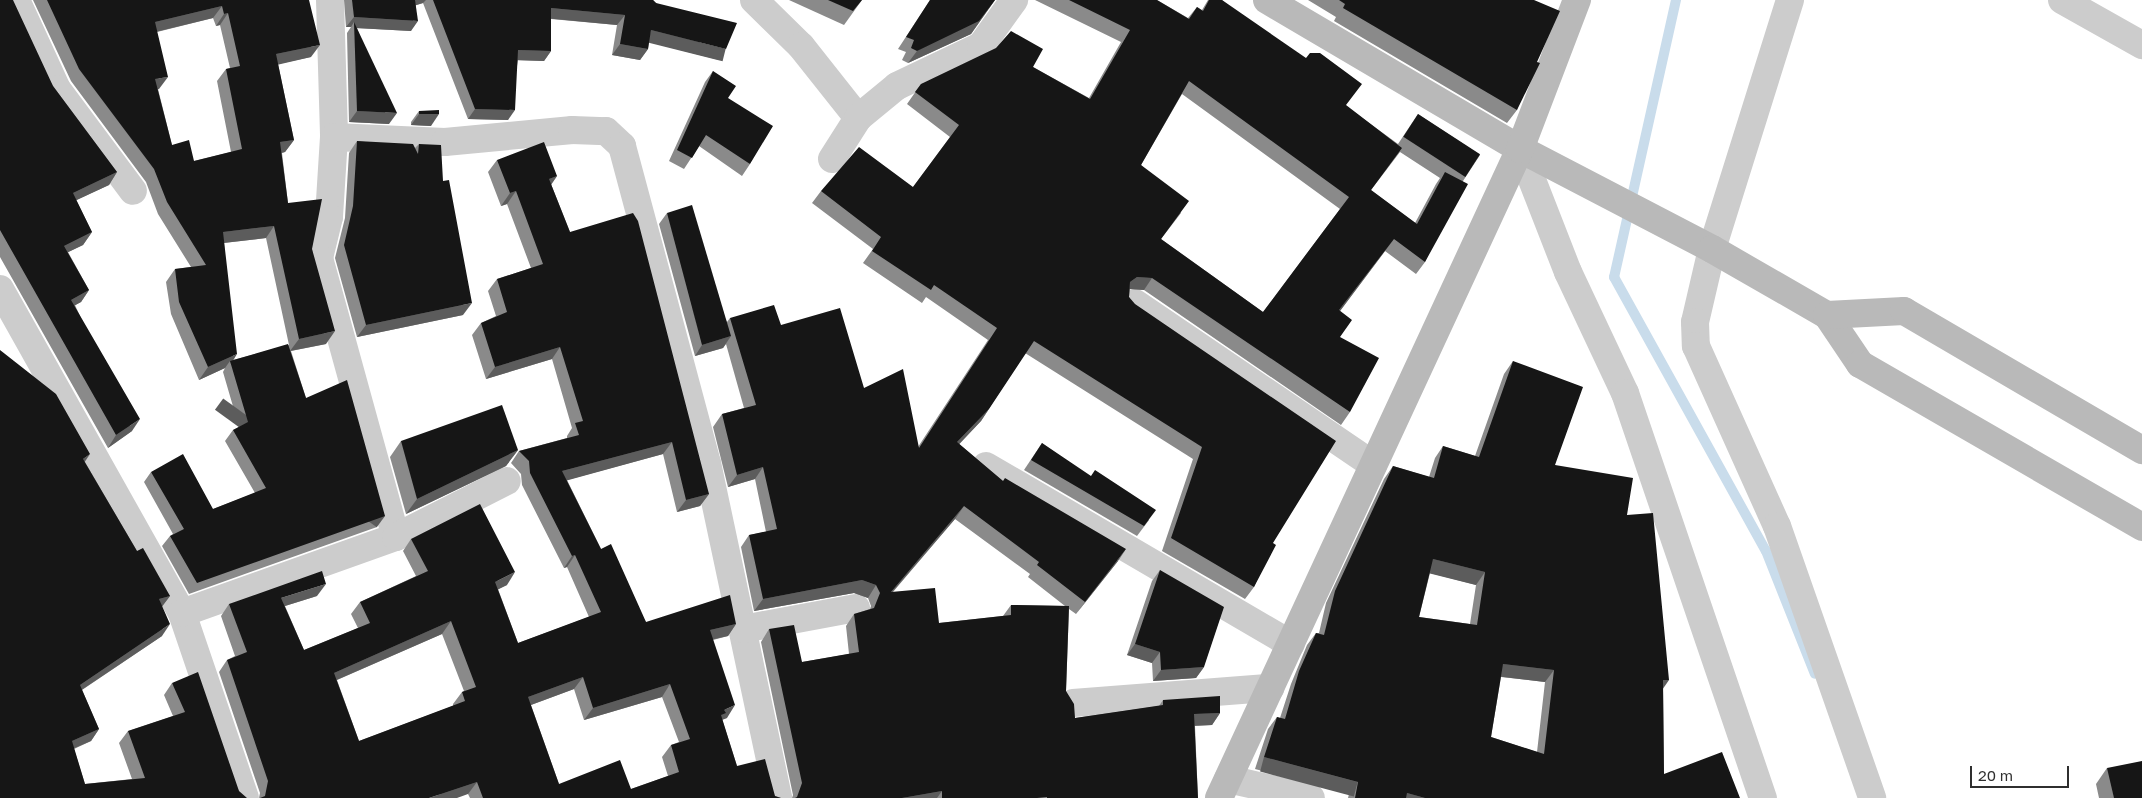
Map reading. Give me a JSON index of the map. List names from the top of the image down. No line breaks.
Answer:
{"scale_bar":"20 m"}
